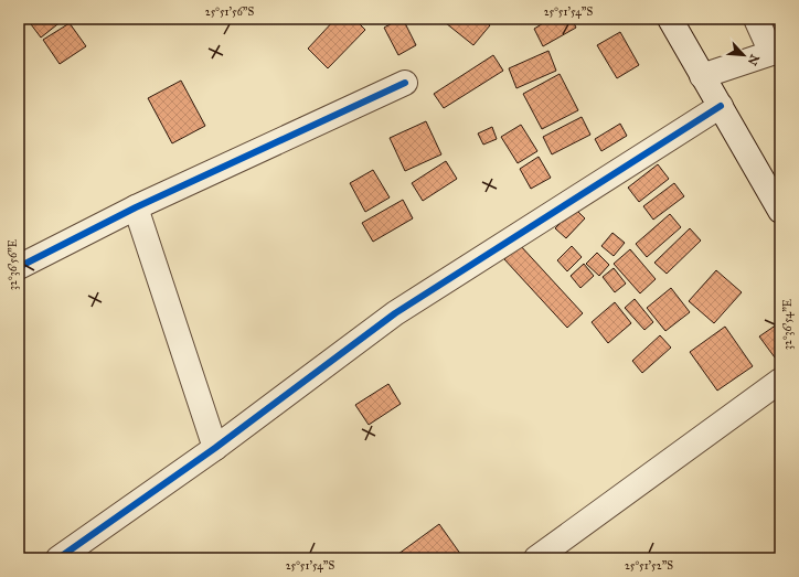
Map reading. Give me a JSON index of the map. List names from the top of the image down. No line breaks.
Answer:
{"north":"bottom right","coordinates":["25°51'56\"S","25°51'54\"S","32°36'56\"E","32°36'54\"E","25°51'52\"S"]}
